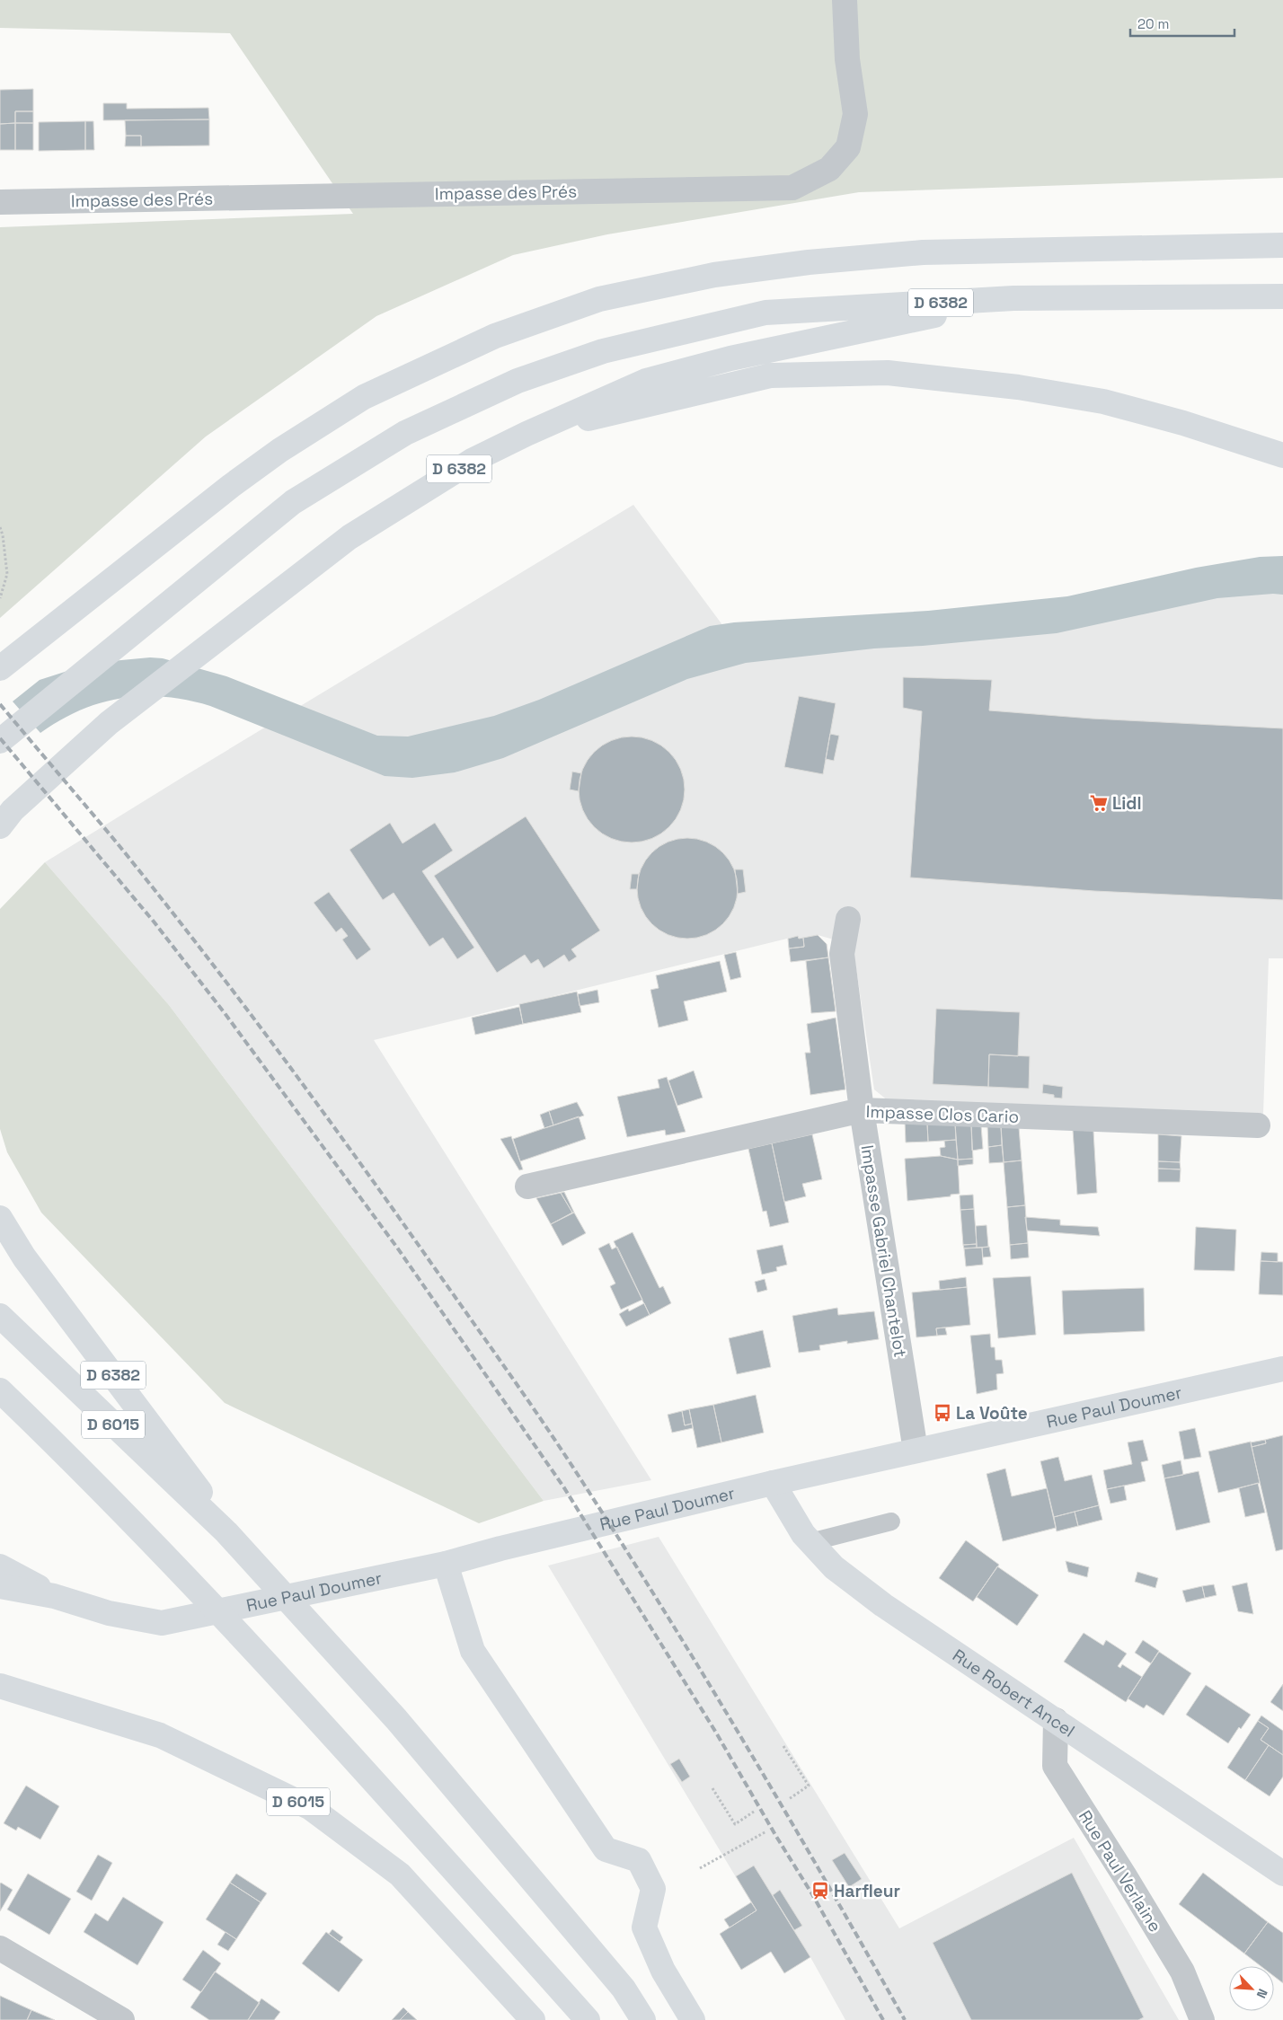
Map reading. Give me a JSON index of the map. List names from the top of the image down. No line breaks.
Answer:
{"streets":{"main road":["D 6382","Rue Paul Doumer","D 6015","Rue Robert Ancel"],"street":["Impasse des Prés","Impasse Clos Cario","Impasse Gabriel Chantelot","Rue Paul Verlaine"]},"crossings":[["D 6382","D 6015"],["Impasse Clos Cario","Impasse Gabriel Chantelot"],["Impasse Gabriel Chantelot","Rue Paul Doumer"],["Rue Paul Doumer","Rue Robert Ancel"],["Rue Robert Ancel","Rue Paul Verlaine"]],"places":{"supermarket":["Lidl"],"bus stop":["La Voûte"],"station":["Harfleur"]},"scale_bar":"20 m","north":"bottom right"}
